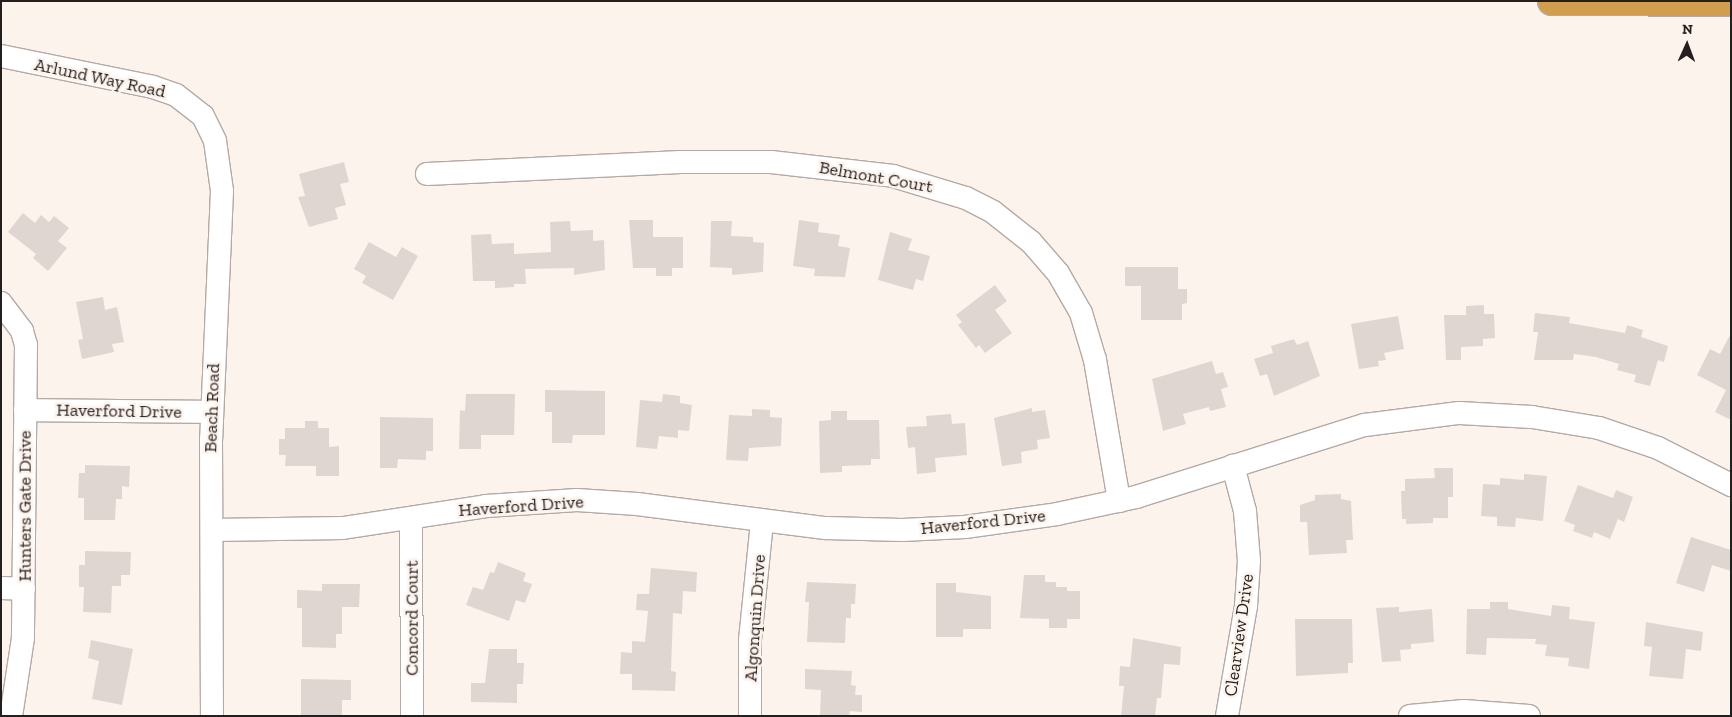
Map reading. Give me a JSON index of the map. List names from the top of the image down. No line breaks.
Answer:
{"streets":{"street":["Arlund Way Road","Belmont Court","Beach Road","Haverford Drive","Hunters Gate Drive","Concord Court","Algonquin Drive","Clearview Drive"]},"crossings":[["Arlund Way Road","Beach Road"],["Belmont Court","Haverford Drive"],["Beach Road","Haverford Drive"],["Haverford Drive","Hunters Gate Drive"],["Haverford Drive","Concord Court"],["Haverford Drive","Algonquin Drive"],["Haverford Drive","Clearview Drive"]],"north":"top"}
